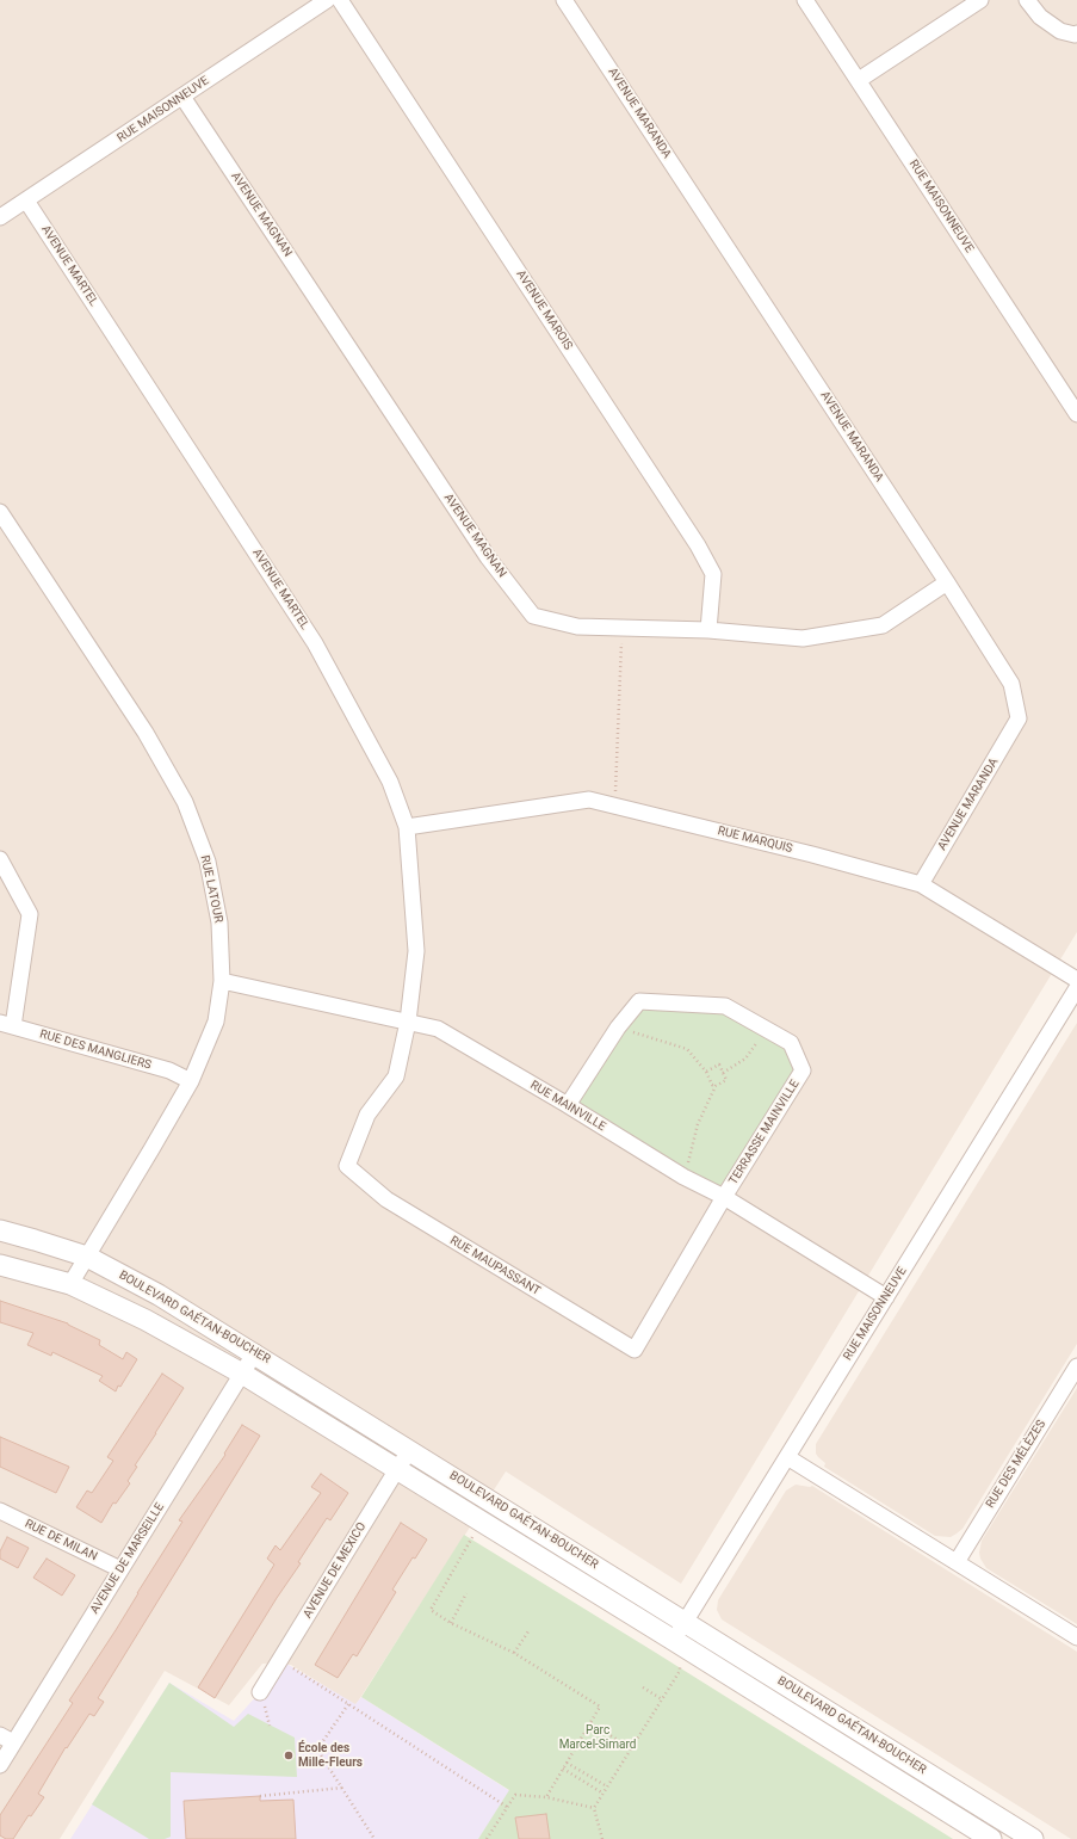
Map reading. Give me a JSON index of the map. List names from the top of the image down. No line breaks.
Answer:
{"streets":{"street":["RUE MAISONNEUVE","AVENUE MARANDA","AVENUE MAGNAN","AVENUE MARTEL","AVENUE MAROIS","RUE MARQUIS","RUE LATOUR","RUE DES MANGLIERS","RUE MAINVILLE","TERRASSE MAINVILLE","RUE MAUPASSANT","BOULEVARD GAÉTAN-BOUCHER","RUE DES MÉLÈZES","RUE DE MILAN","AVENUE DE MARSEILLE","AVENUE DE MEXICO"]},"crossings":[["RUE MAISONNEUVE","AVENUE MAGNAN"],["RUE MAISONNEUVE","AVENUE MARTEL"],["RUE MAISONNEUVE","RUE MAINVILLE"],["RUE MAISONNEUVE","BOULEVARD GAÉTAN-BOUCHER"],["AVENUE MARANDA","AVENUE MAGNAN"],["AVENUE MARANDA","RUE MARQUIS"],["AVENUE MAGNAN","AVENUE MAROIS"],["AVENUE MARTEL","RUE MARQUIS"],["AVENUE MARTEL","RUE MAINVILLE"],["AVENUE MARTEL","RUE MAUPASSANT"],["RUE LATOUR","RUE DES MANGLIERS"],["RUE LATOUR","RUE MAINVILLE"],["RUE LATOUR","BOULEVARD GAÉTAN-BOUCHER"],["RUE MAINVILLE","TERRASSE MAINVILLE"],["RUE MAINVILLE","RUE MAUPASSANT"],["TERRASSE MAINVILLE","RUE MAUPASSANT"],["BOULEVARD GAÉTAN-BOUCHER","AVENUE DE MARSEILLE"],["BOULEVARD GAÉTAN-BOUCHER","AVENUE DE MEXICO"],["RUE DE MILAN","AVENUE DE MARSEILLE"]],"parks":["Parc Marcel-Simard"],"places":["École des Mille-Fleurs"]}
